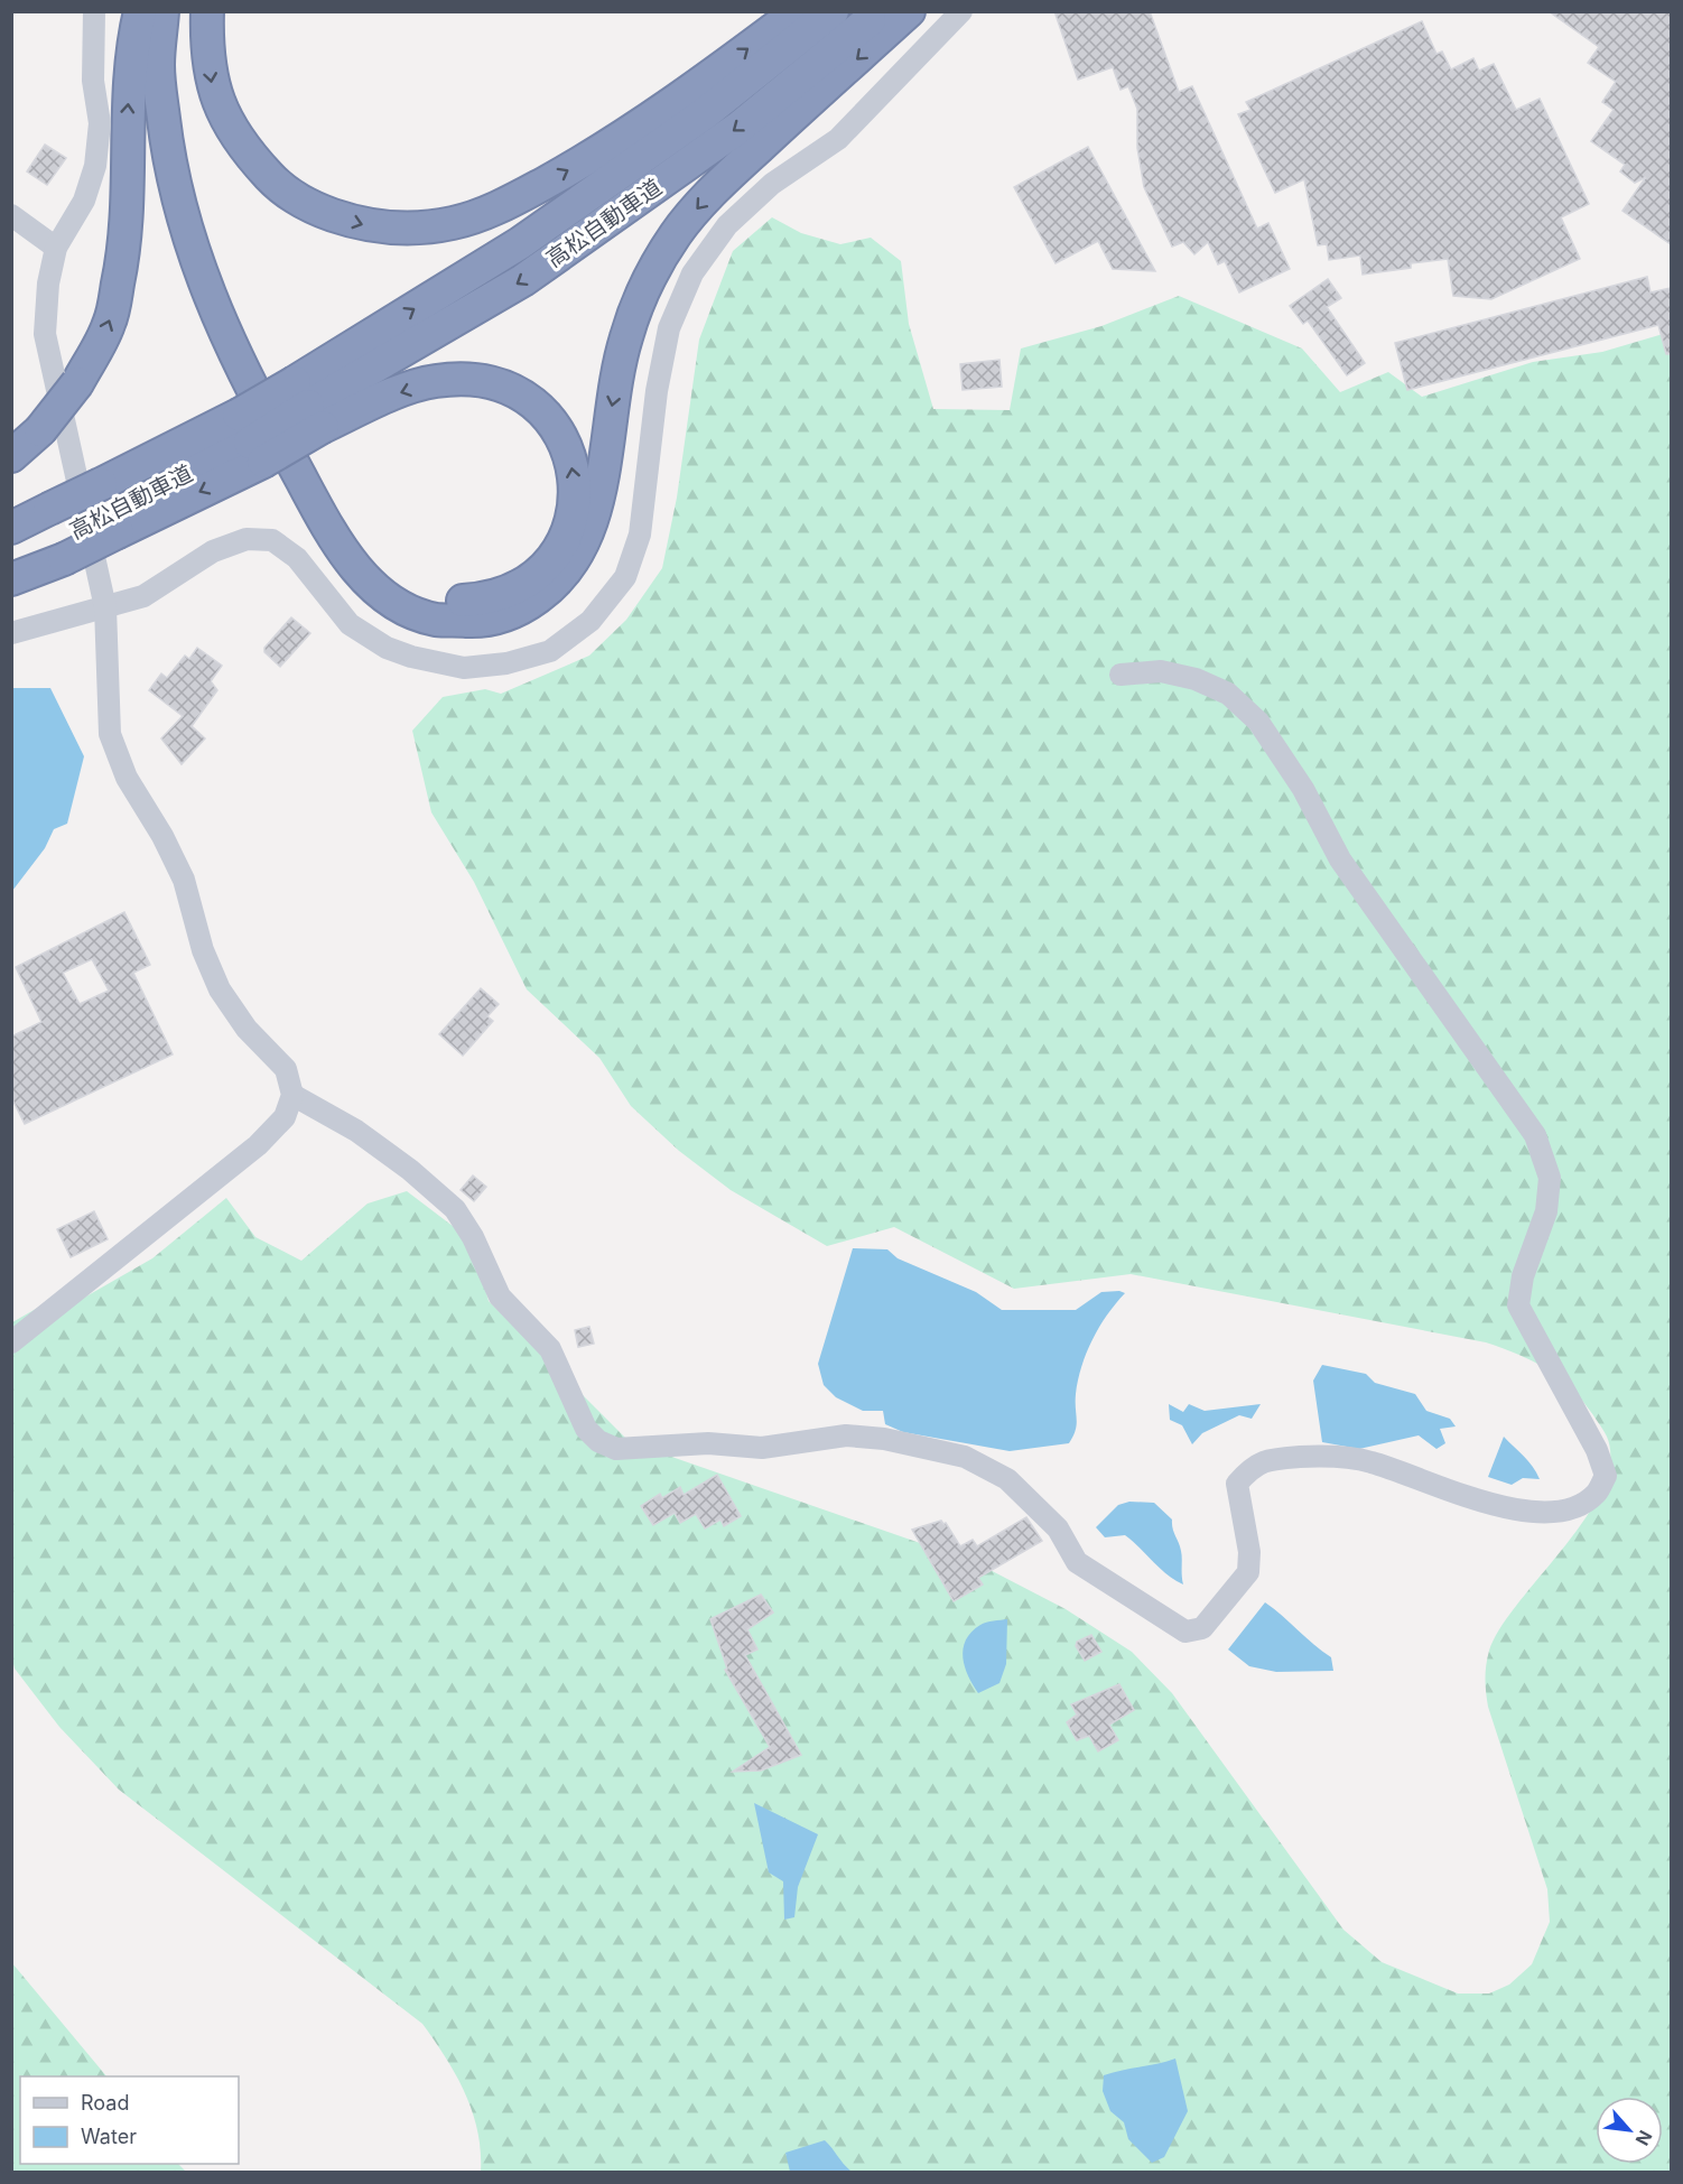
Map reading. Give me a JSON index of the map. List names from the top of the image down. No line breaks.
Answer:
{"streets":{"highway":["高松自動車道"]},"legend":["Road","Water"],"north":"bottom right"}
